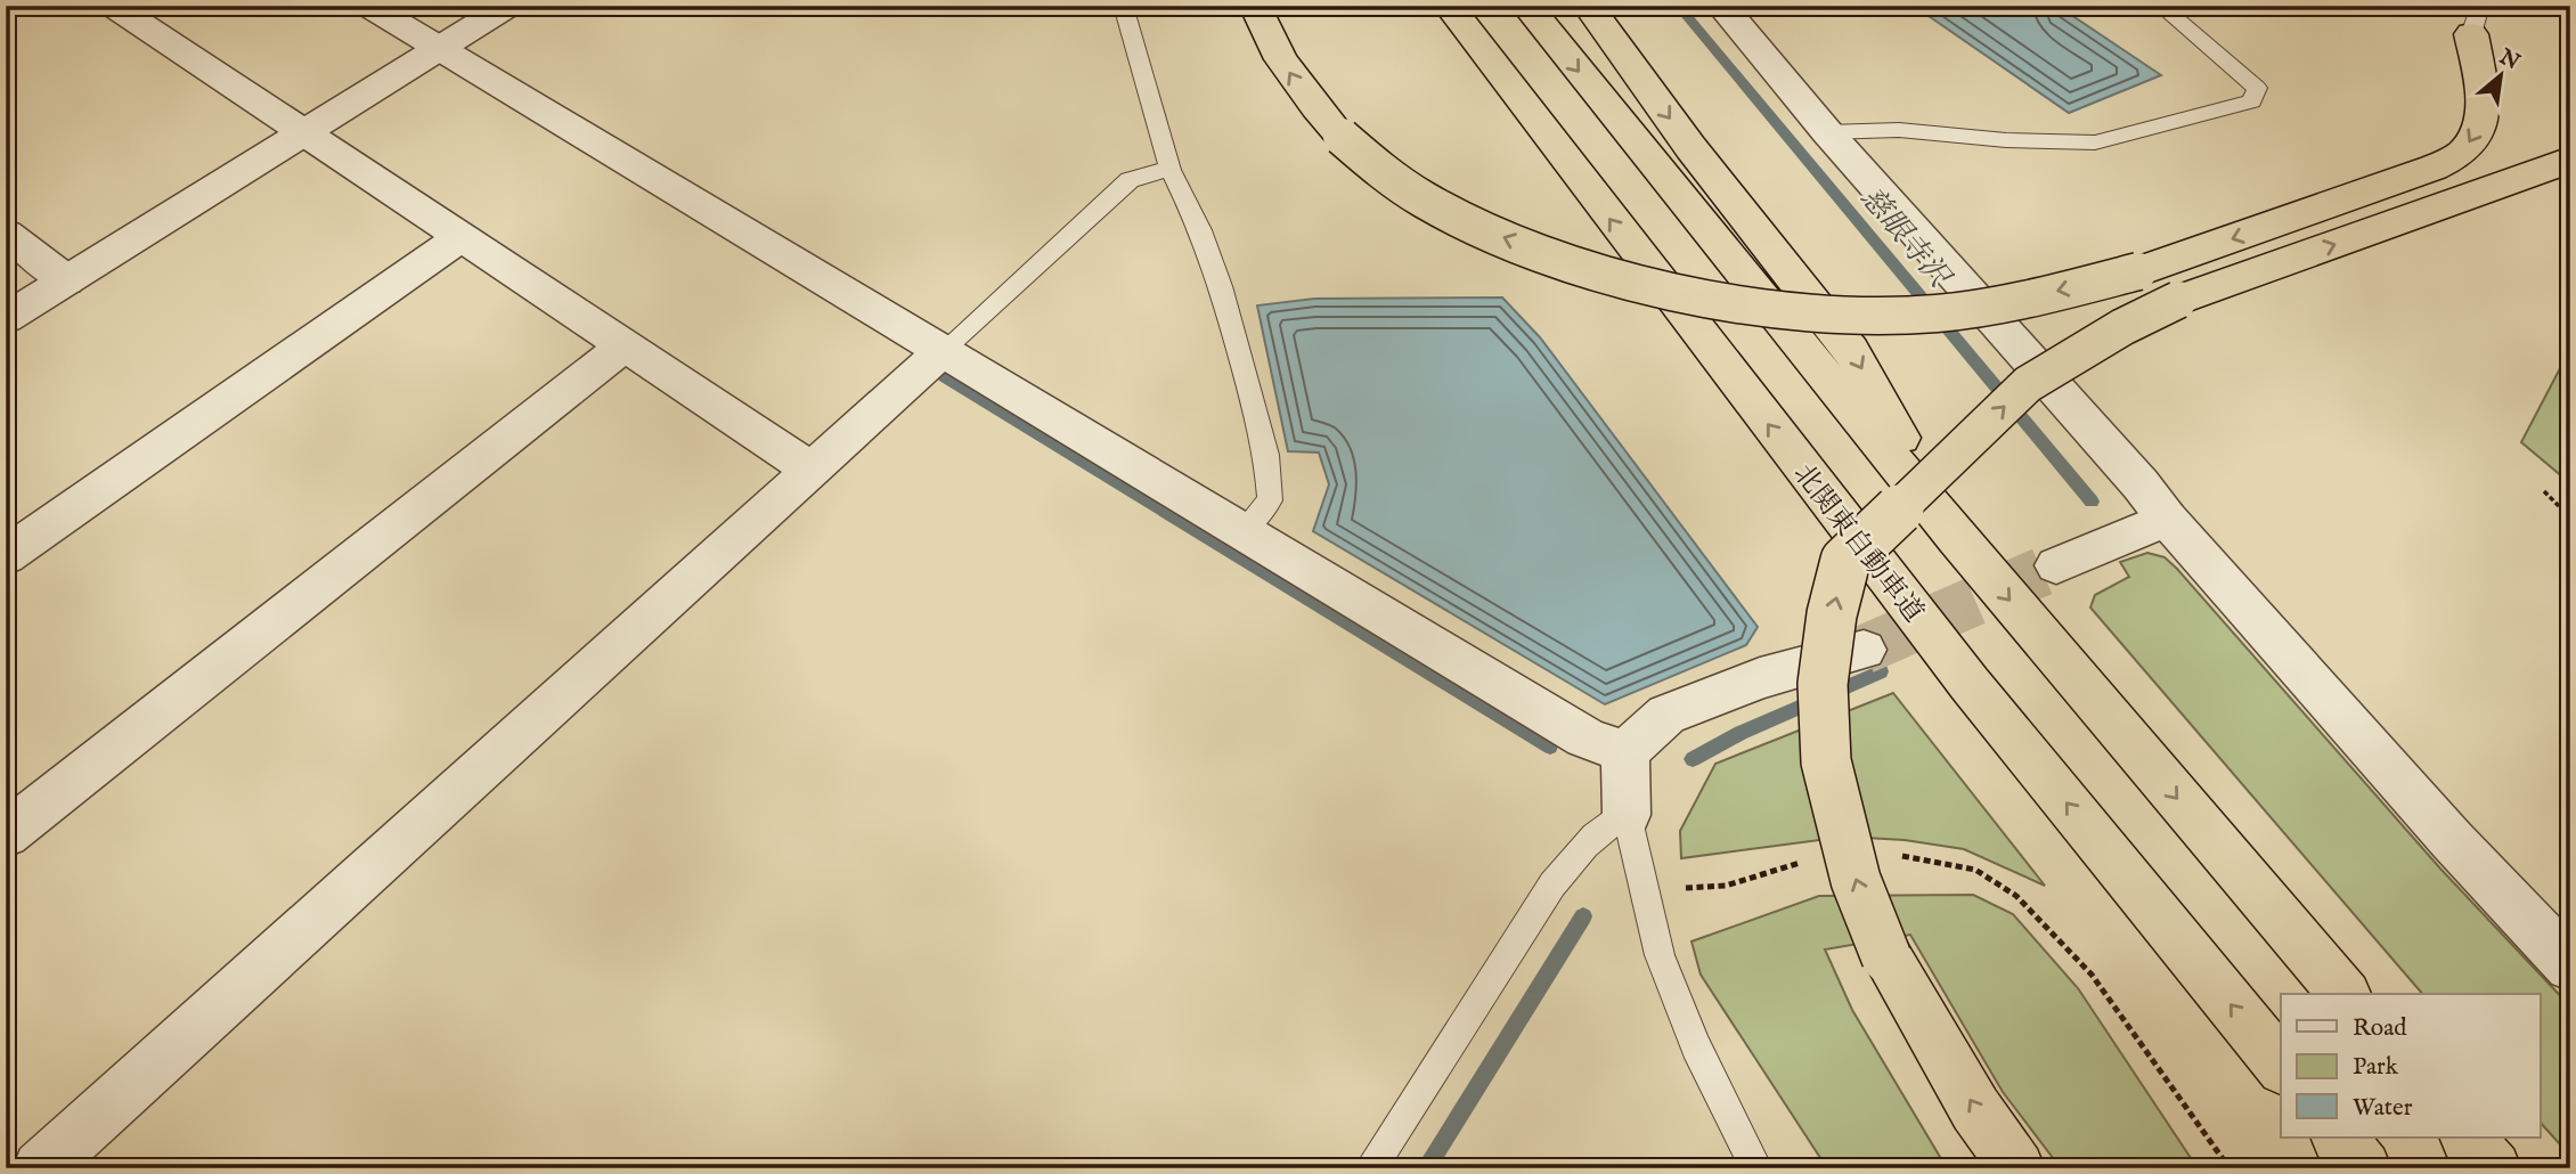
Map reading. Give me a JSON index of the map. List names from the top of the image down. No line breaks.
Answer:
{"streets":{"highway":["北関東自動車道"]},"water":["慈眼寺沢"],"legend":["Road","Park","Water"],"north":"top right"}
